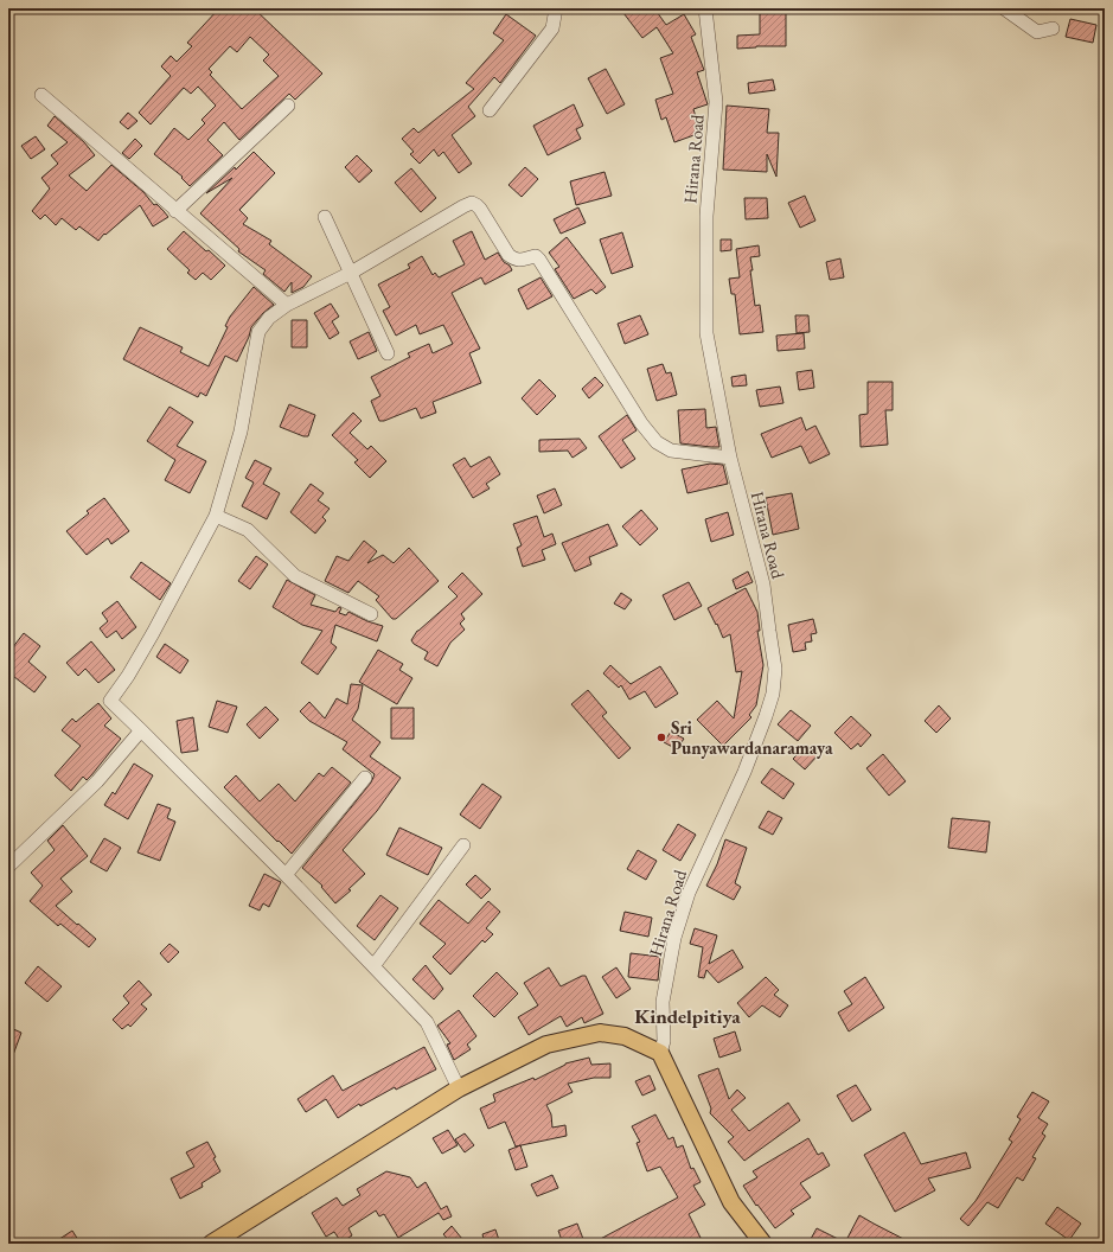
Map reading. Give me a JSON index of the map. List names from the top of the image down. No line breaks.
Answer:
{"streets":{"street":["Hirana Road"]},"districts":["Kindelpitiya"],"places":["Sri Punyawardanaramaya"]}
